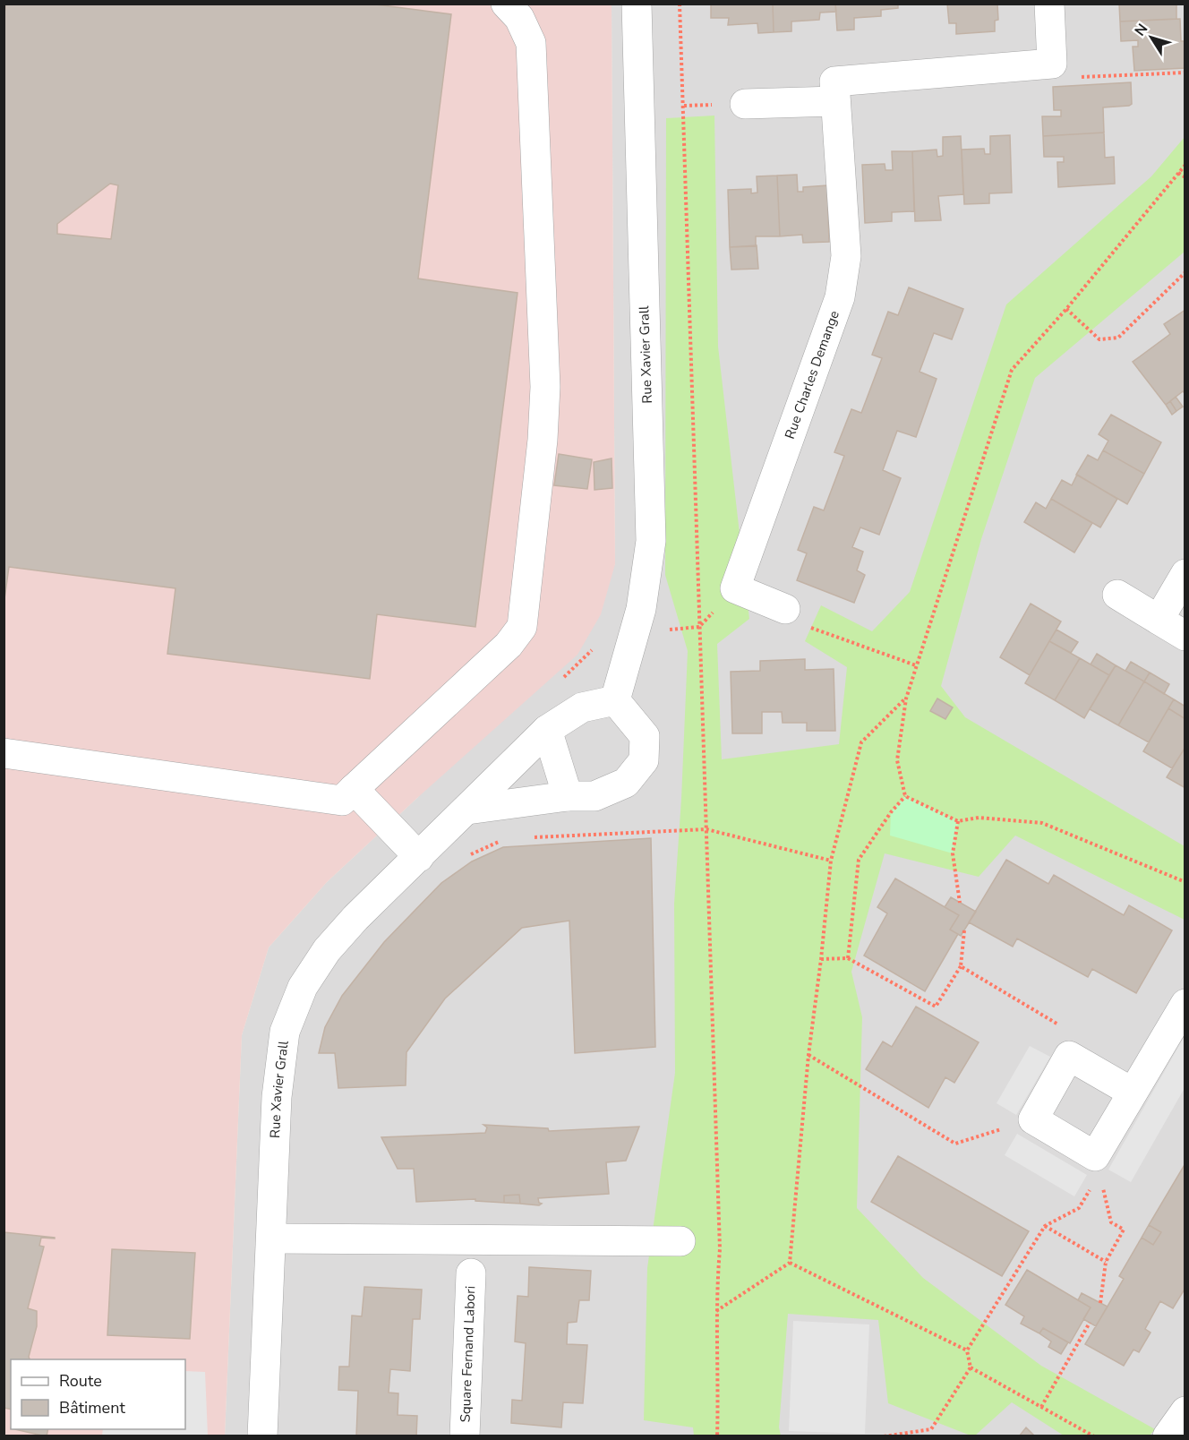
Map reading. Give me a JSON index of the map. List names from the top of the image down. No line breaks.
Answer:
{"streets":{"street":["Rue Xavier Grall","Rue Charles Demange","Square Fernand Labori"]},"legend":["Route","Bâtiment"],"north":"top left"}
